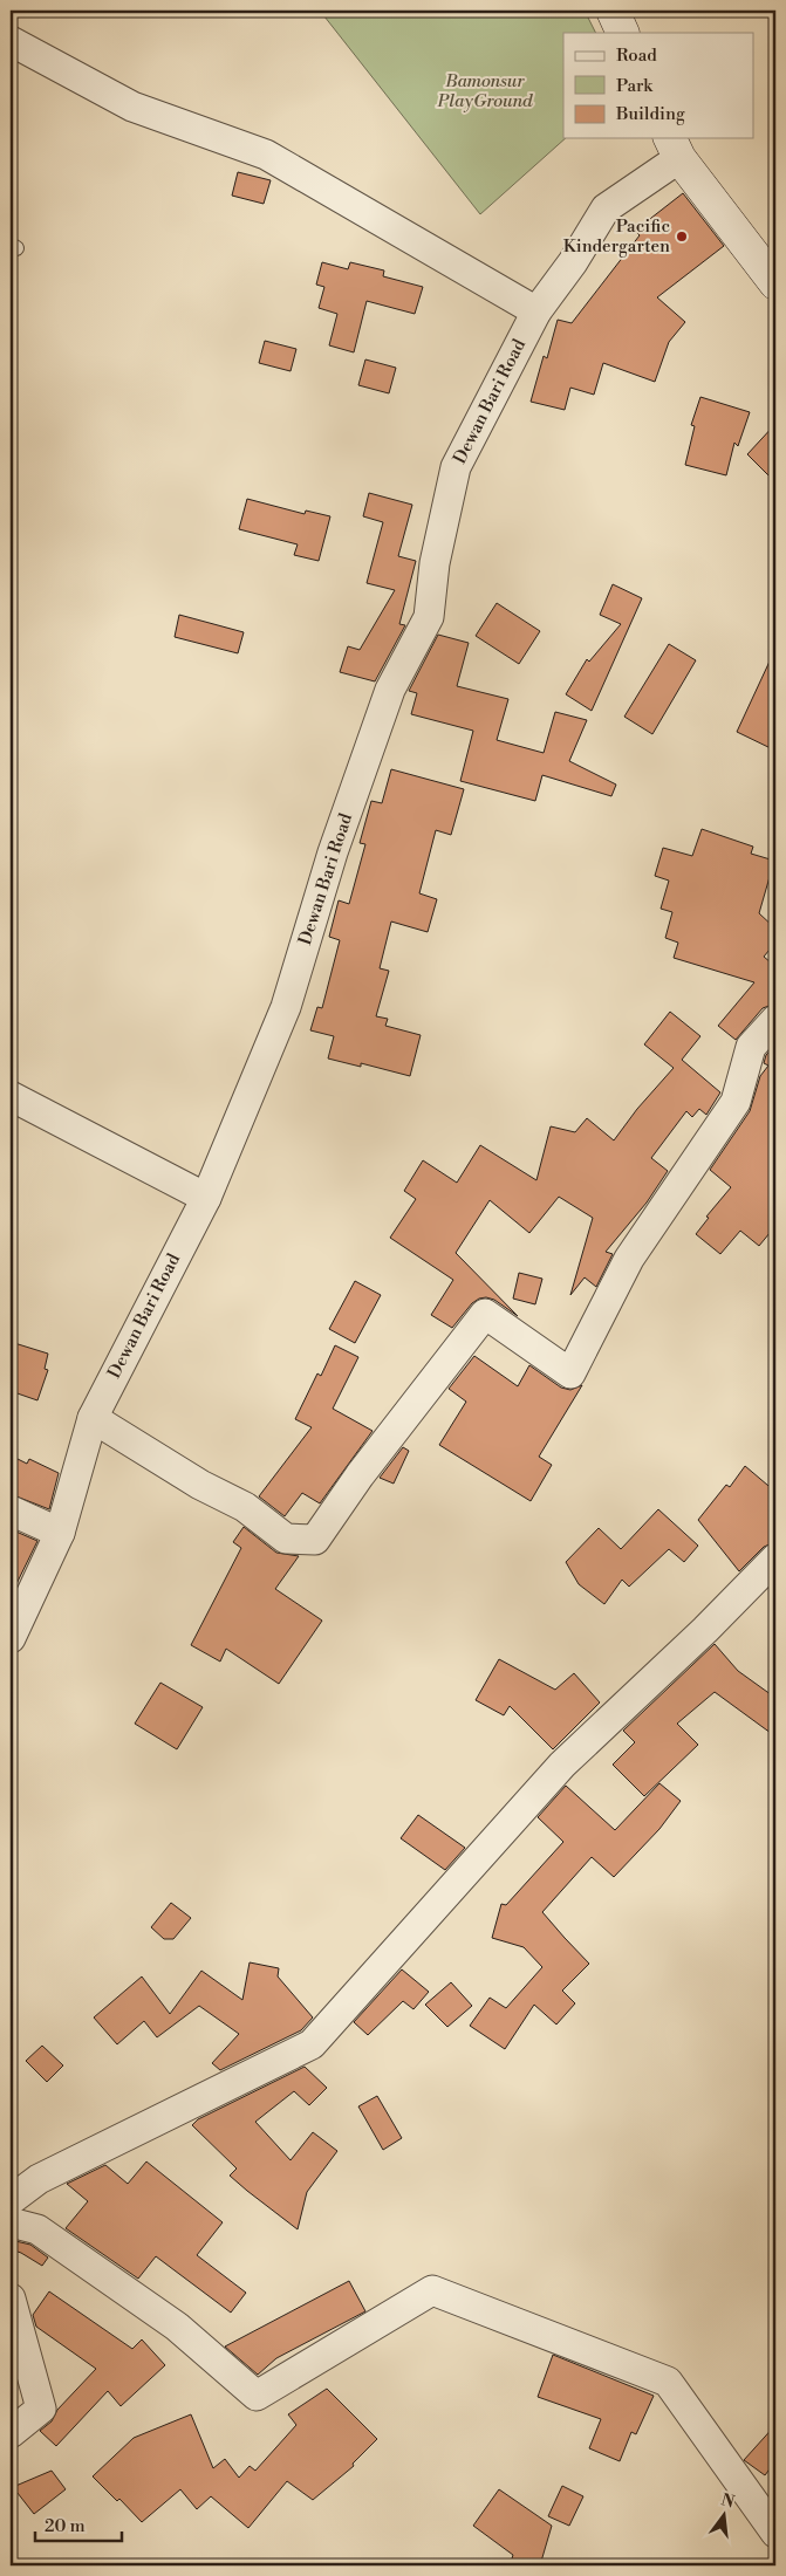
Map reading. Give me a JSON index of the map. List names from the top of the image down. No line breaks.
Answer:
{"streets":{"street":["Dewan Bari Road"]},"parks":["Bamonsur PlayGround"],"places":["Pacific Kindergarten"],"legend":["Road","Park","Building"],"scale_bar":"20 m","north":"top"}
